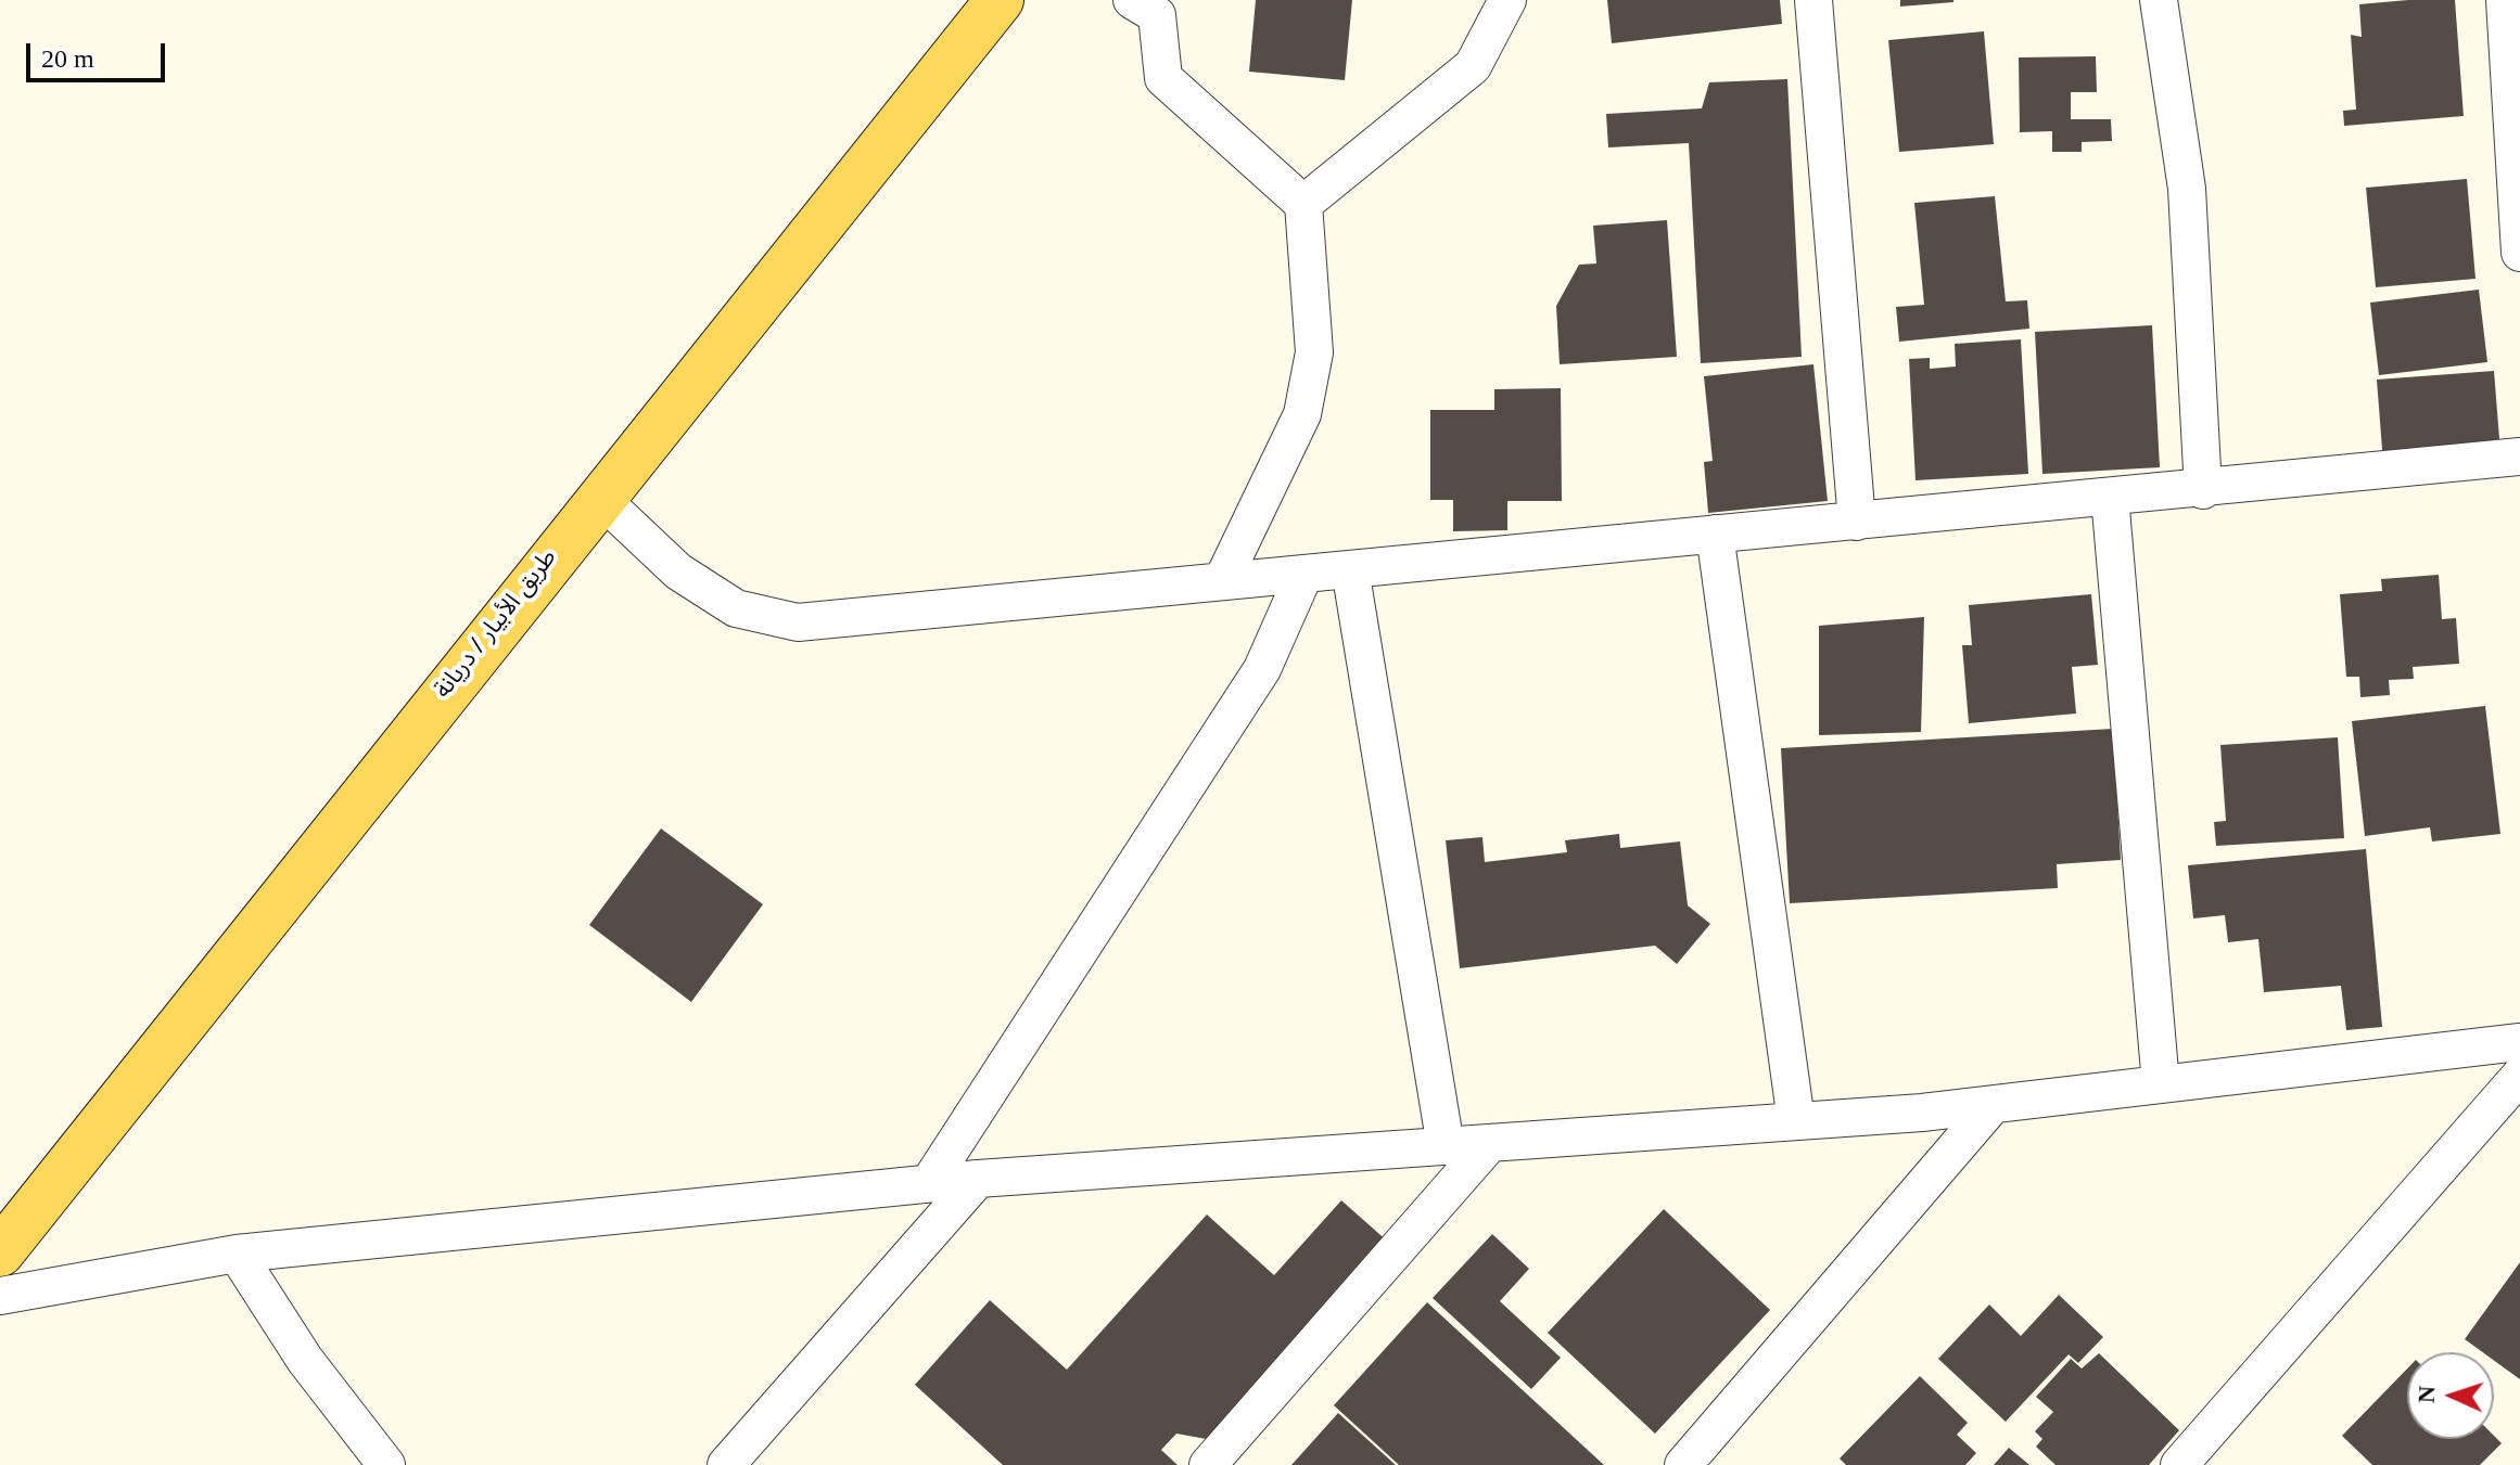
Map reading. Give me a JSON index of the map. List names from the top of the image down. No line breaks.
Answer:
{"streets":{"main road":["طريق الأبيار / دريانة"]},"scale_bar":"20 m","north":"left"}
